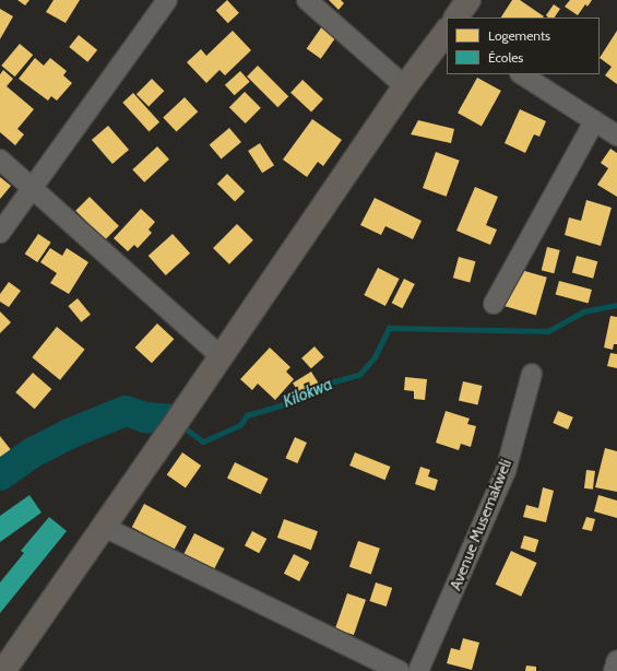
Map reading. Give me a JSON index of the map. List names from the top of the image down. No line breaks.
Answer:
{"streets":{"street":["Avenue Musemakweli"]},"water":["Kilokwa"],"legend":["Logements","Écoles"]}
